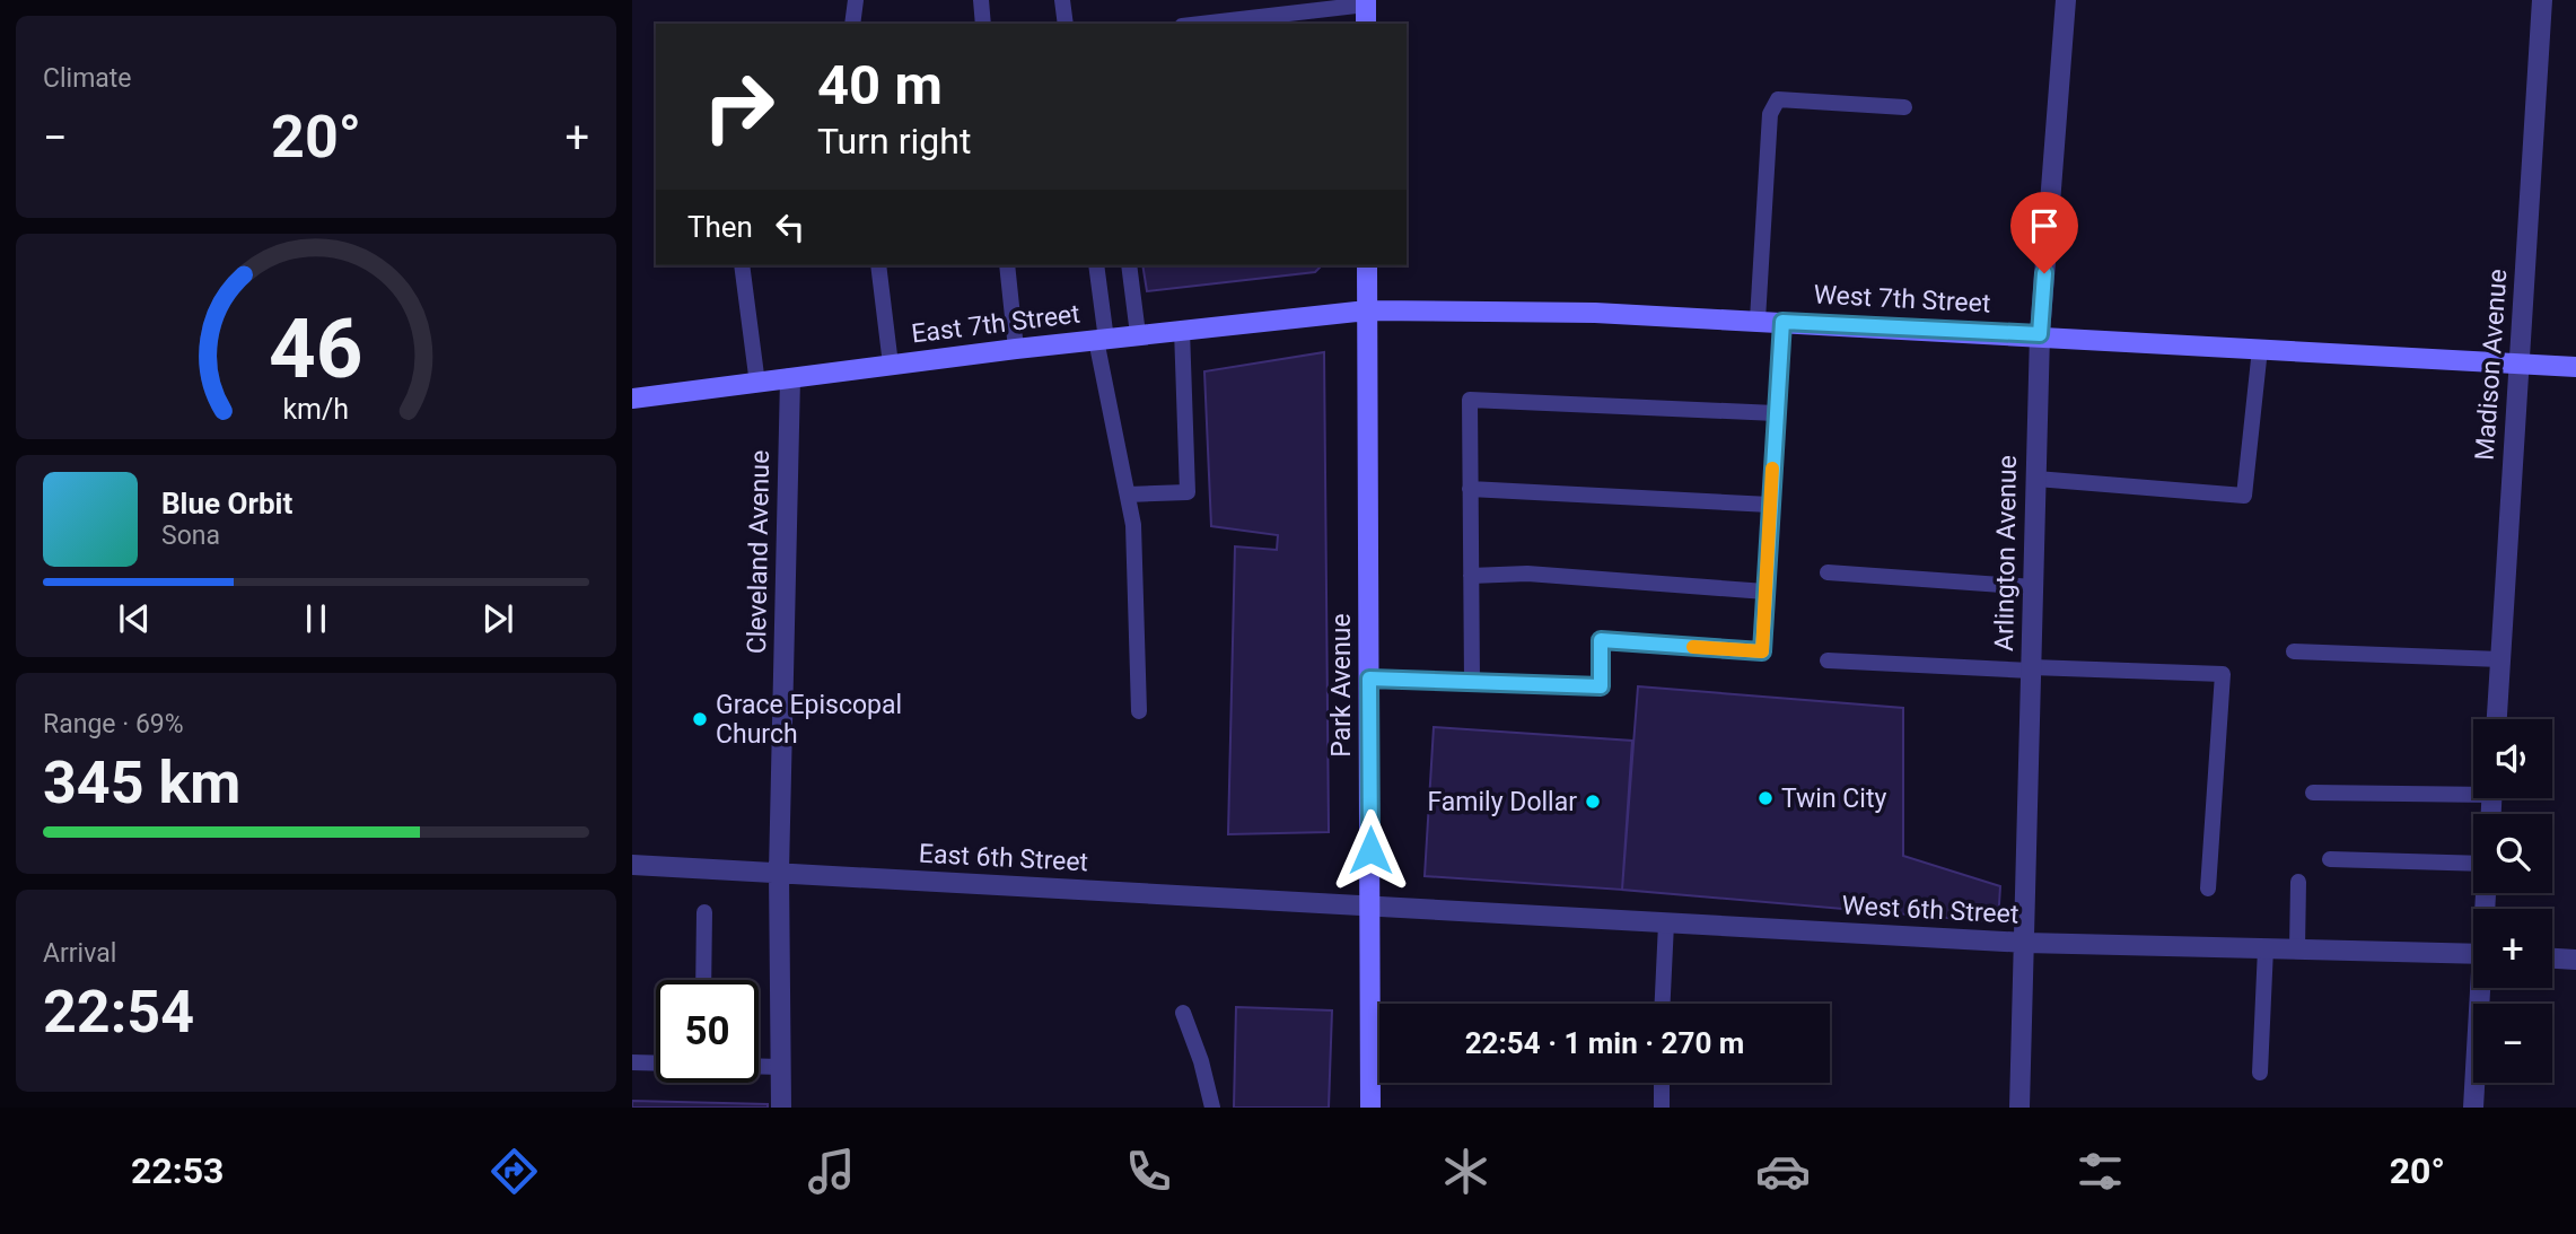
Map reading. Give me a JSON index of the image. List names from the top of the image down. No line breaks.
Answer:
{"streets":{"street":["West 7th Street","East 7th Street","Madison Avenue","Cleveland Avenue","Arlington Avenue","Park Avenue","East 6th Street","West 6th Street"]},"crossings":[["West 7th Street","East 7th Street"],["West 7th Street","Madison Avenue"],["West 7th Street","Arlington Avenue"],["West 7th Street","Park Avenue"],["East 7th Street","Cleveland Avenue"],["East 7th Street","Park Avenue"],["Cleveland Avenue","East 6th Street"],["Arlington Avenue","West 6th Street"],["Park Avenue","East 6th Street"],["Park Avenue","West 6th Street"],["East 6th Street","West 6th Street"]],"places":["Grace Episcopal Church","Twin City","Family Dollar"],"page":{"tile":["Climate",["Range · 69%","345 km"],["Arrival","22:54"]],"turn":["40 m","Turn right"],"heat":["−","20°","+"],"then":"Then","song":["Blue Orbit","Sona"],"map_buttons":["+","−"],"limit":"50","trip":"22:54 · 1 min · 270 m","tabs":["22:53","20°"],"gauge":["46","km/h"]}}
